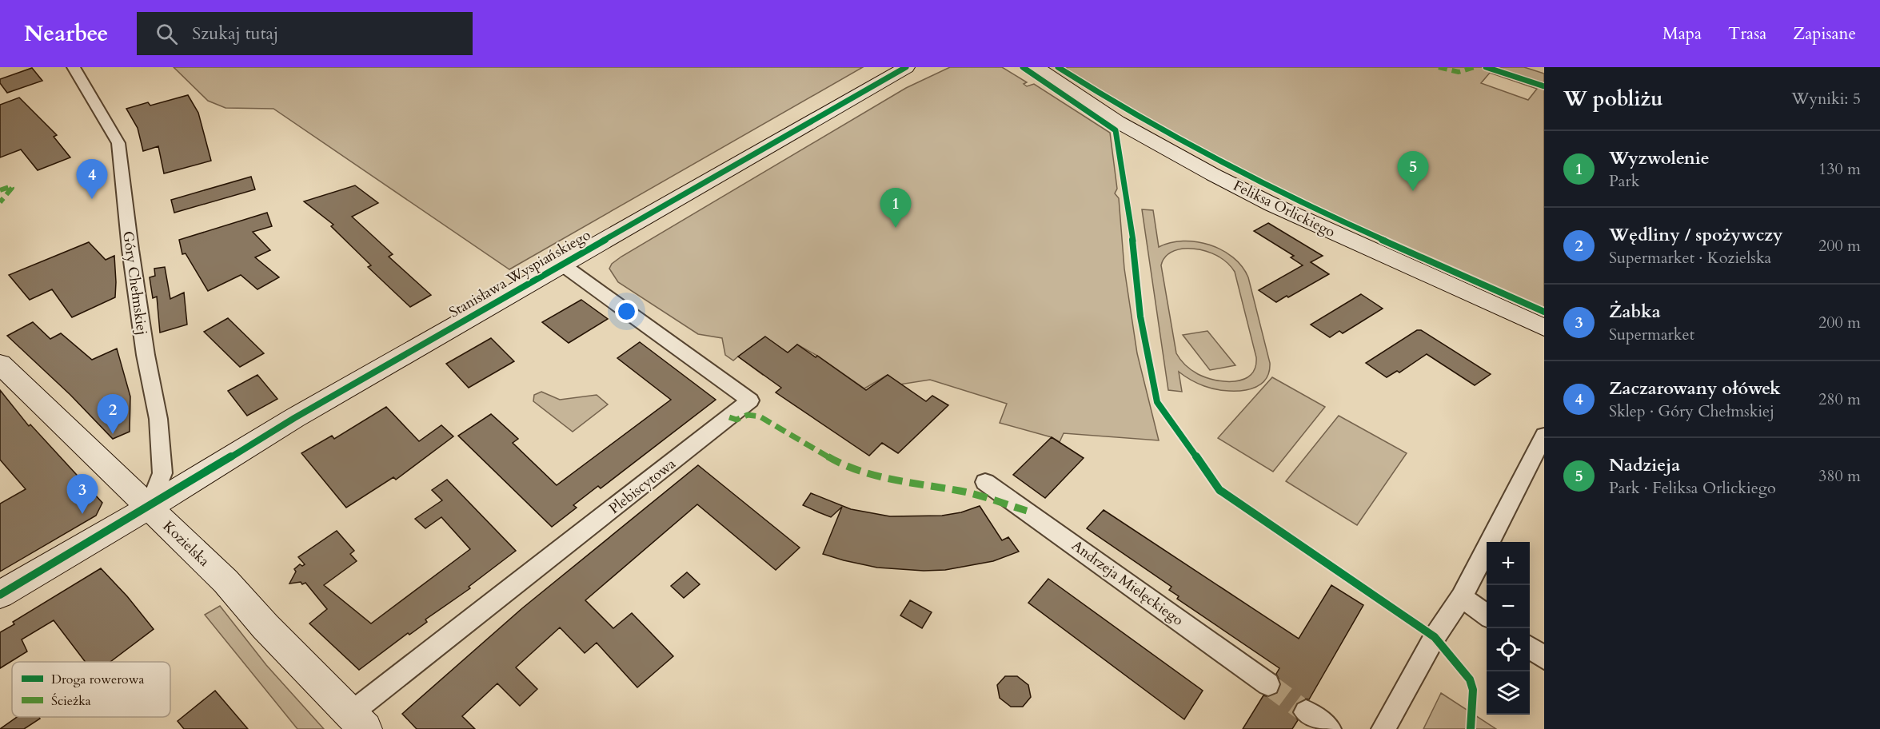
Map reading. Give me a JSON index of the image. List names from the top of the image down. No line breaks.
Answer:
{"streets":{"street":["Feliksa Orlickiego","Stanisława Wyspiańskiego","Góry Chełmskiej","Plebiscytowa","Kozielska","Andrzeja Mielęckiego"]},"crossings":[["Stanisława Wyspiańskiego","Góry Chełmskiej"],["Stanisława Wyspiańskiego","Plebiscytowa"],["Stanisława Wyspiańskiego","Kozielska"],["Góry Chełmskiej","Kozielska"],["Plebiscytowa","Kozielska"]],"legend":["Droga rowerowa","Ścieżka"],"page":{"header":"Nearbee","search":"Szukaj tutaj","nav":["Mapa","Trasa","Zapisane"],"heading":["W pobliżu","Wyniki: 5"],"list":[{"mark":"1","name":"Wyzwolenie","note":"Park","value":"130 m"},{"mark":"2","name":"Wędliny / spożywczy","note":"Supermarket · Kozielska","value":"200 m"},{"mark":"3","name":"Żabka","note":"Supermarket","value":"200 m"},{"mark":"4","name":"Zaczarowany ołówek","note":"Sklep · Góry Chełmskiej","value":"280 m"},{"mark":"5","name":"Nadzieja","note":"Park · Feliksa Orlickiego","value":"380 m"}],"pins":["5","4","1","2","3"],"map_buttons":["+","−"]}}
